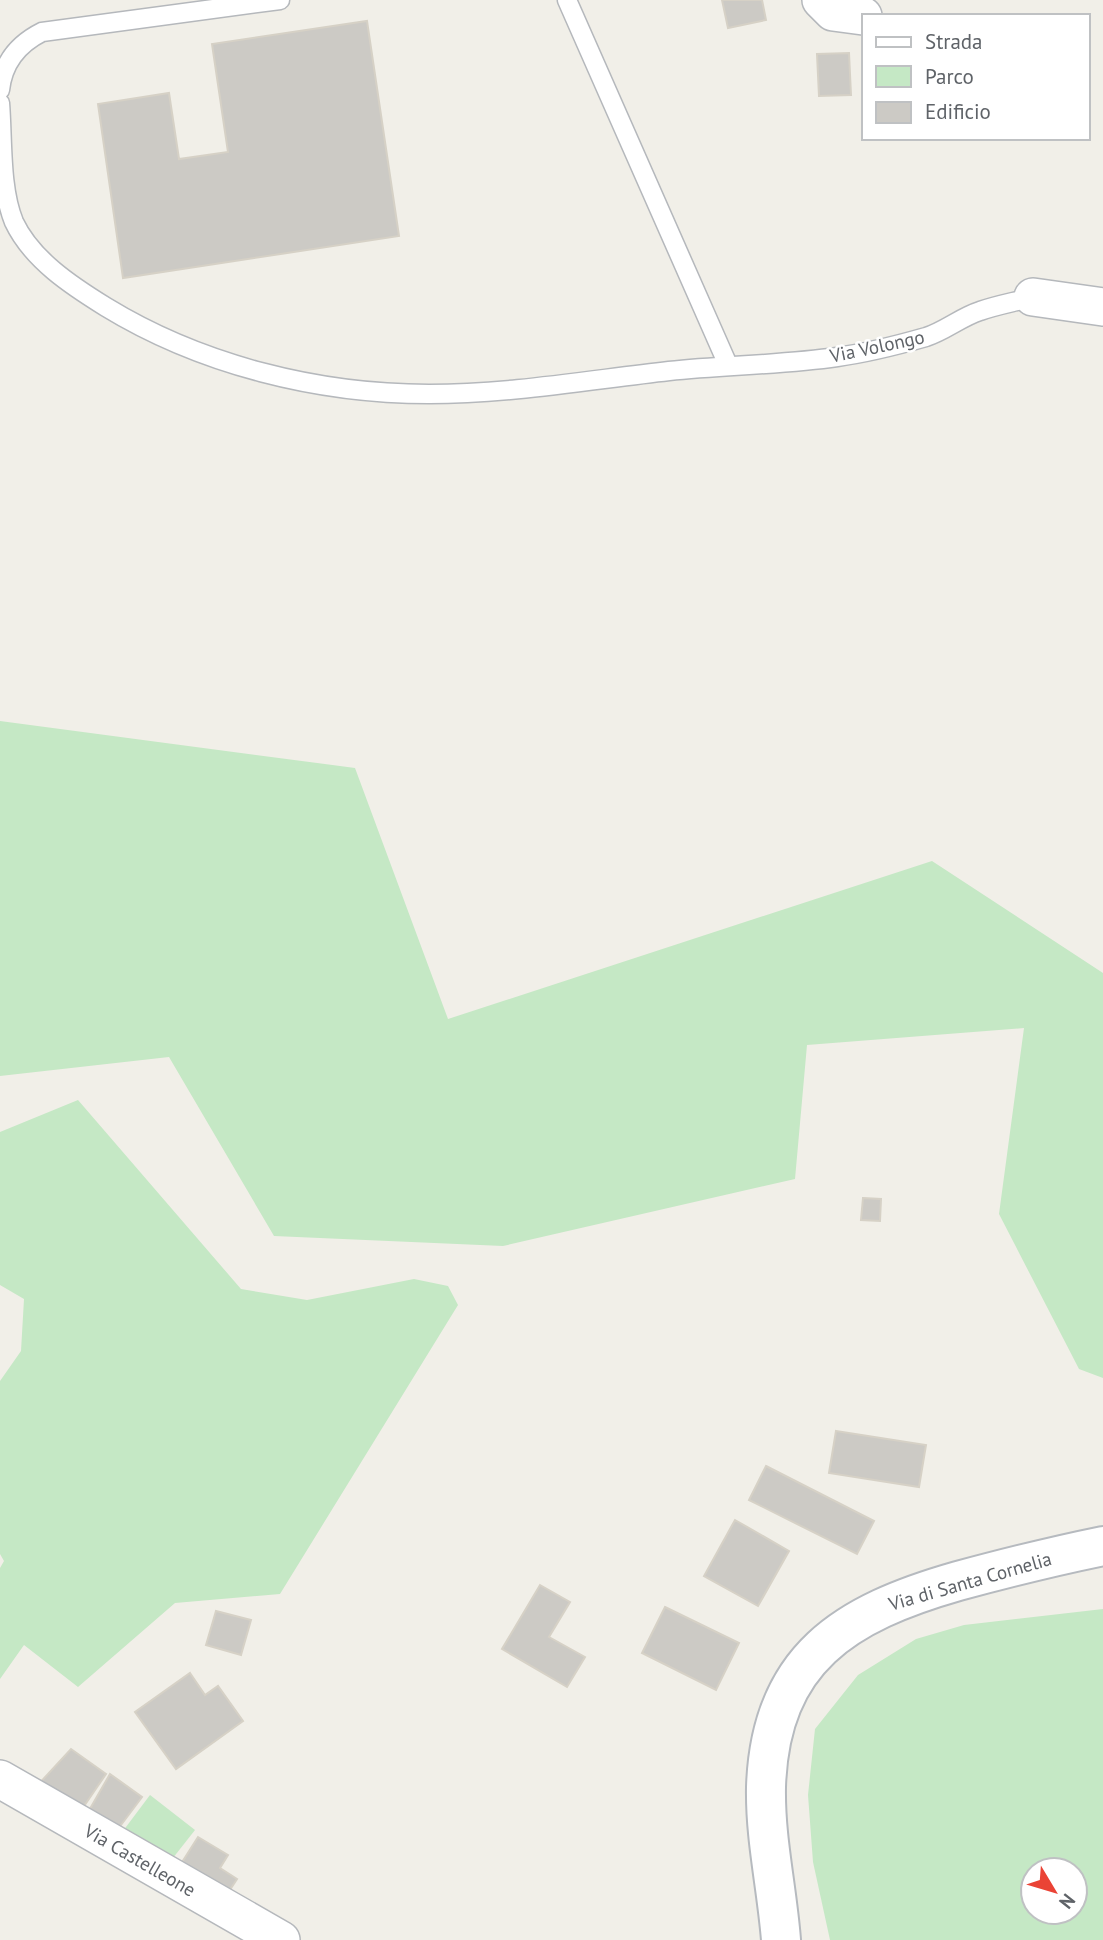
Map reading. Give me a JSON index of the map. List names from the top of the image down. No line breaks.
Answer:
{"streets":{"street":["Via Volongo","Via di Santa Cornelia","Via Castelleone"]},"legend":["Strada","Parco","Edificio"],"north":"bottom right"}
